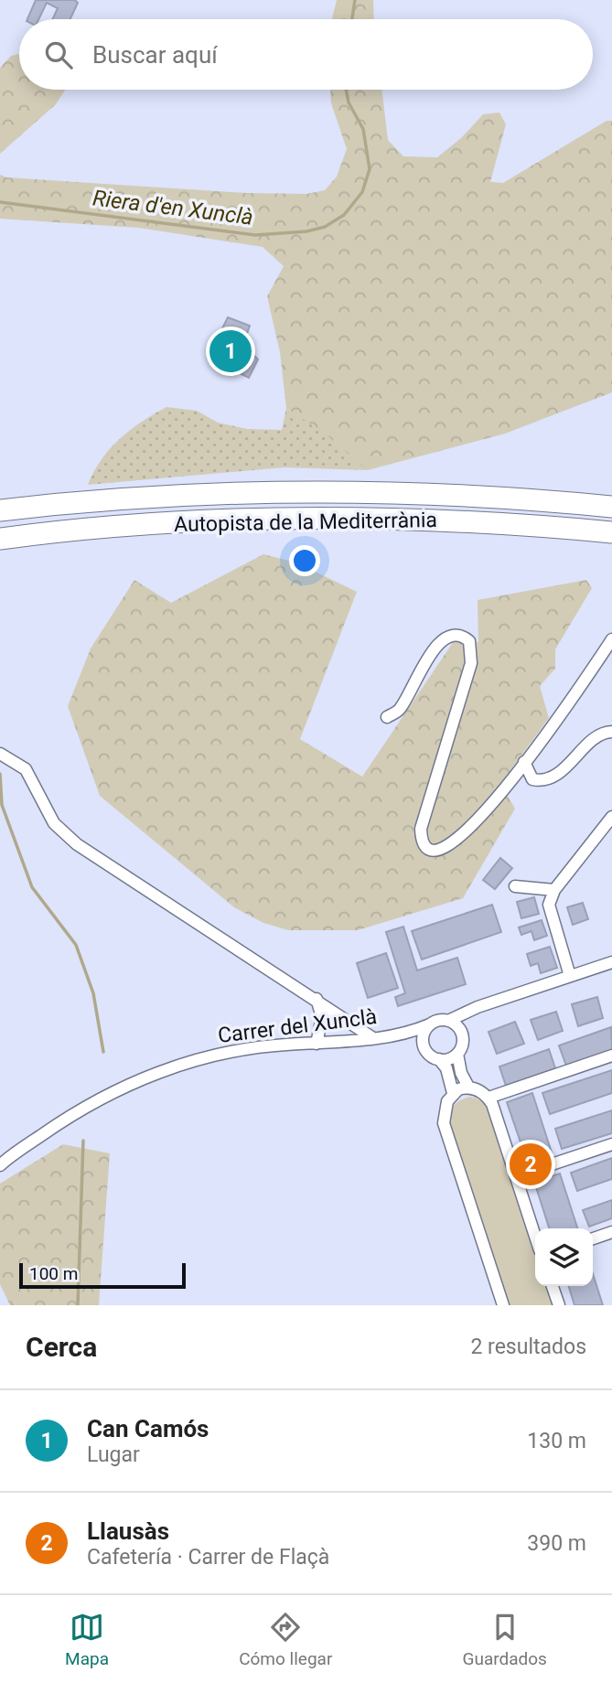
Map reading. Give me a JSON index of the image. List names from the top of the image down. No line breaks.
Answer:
{"streets":{"highway":["Autopista de la Mediterrània"],"street":["Carrer del Xunclà"]},"water":["Riera d'en Xunclà"],"scale_bar":"100 m","page":{"search":"Buscar aquí","pins":["1","2"],"scale":"100 m","heading":["Cerca","2 resultados"],"list":[{"mark":"1","name":"Can Camós","note":"Lugar","value":"130 m"},{"mark":"2","name":"Llausàs","note":"Cafetería · Carrer de Flaçà","value":"390 m"}],"nav":["Mapa","Cómo llegar","Guardados"]}}
